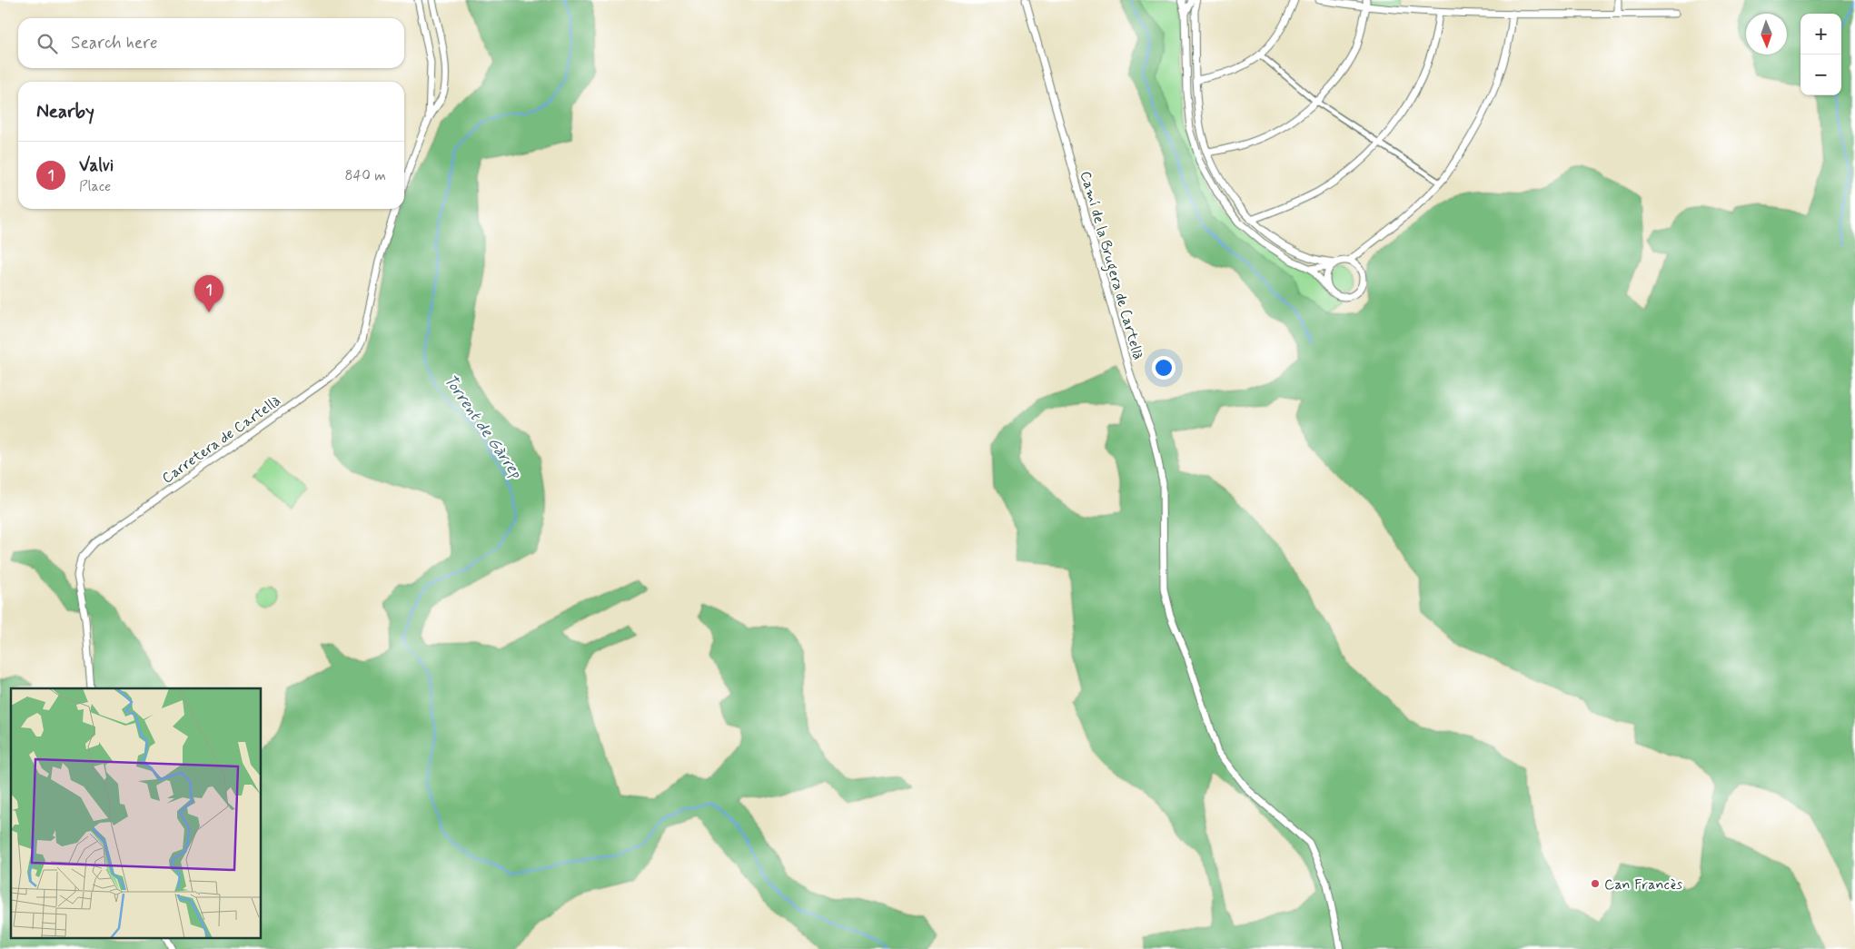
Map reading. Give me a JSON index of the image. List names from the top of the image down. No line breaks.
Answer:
{"streets":{"street":["Camí de la Brugera de Cartellà","Carretera de Cartellà"]},"water":["Torrent de Gàrrep"],"places":["Can Francès"],"north":"bottom","page":{"map_buttons":["+","−"],"search":"Search here","heading":"Nearby","list":[{"mark":"1","name":"Valvi","note":"Place","value":"840 m"}],"pins":"1"}}
